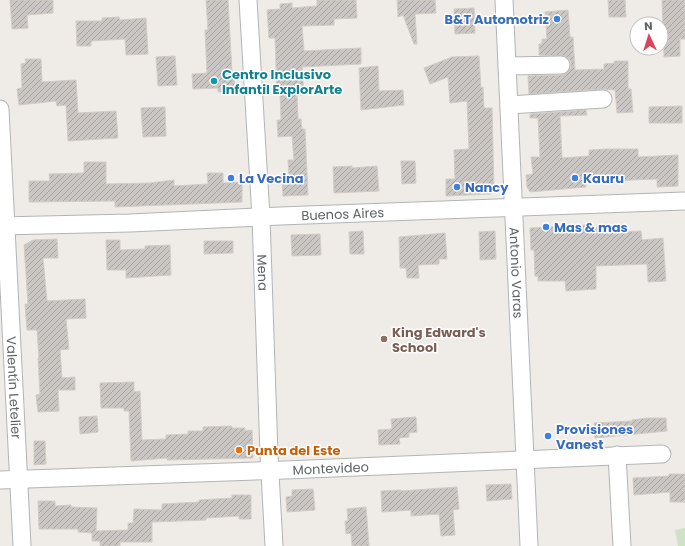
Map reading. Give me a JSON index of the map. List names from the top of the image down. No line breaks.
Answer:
{"streets":{"street":["Buenos Aires","Mena","Antonio Varas","Valentín Letelier","Montevideo"]},"crossings":[["Buenos Aires","Mena"],["Buenos Aires","Antonio Varas"],["Buenos Aires","Valentín Letelier"],["Mena","Montevideo"],["Antonio Varas","Montevideo"],["Valentín Letelier","Montevideo"]],"places":["B&T Automotriz","Centro Inclusivo Infantil ExplorArte","La Vecina","Kauru","Nancy","Mas & mas","King Edward's School","Provisiones Vanest","Punta del Este"],"north":"top"}
